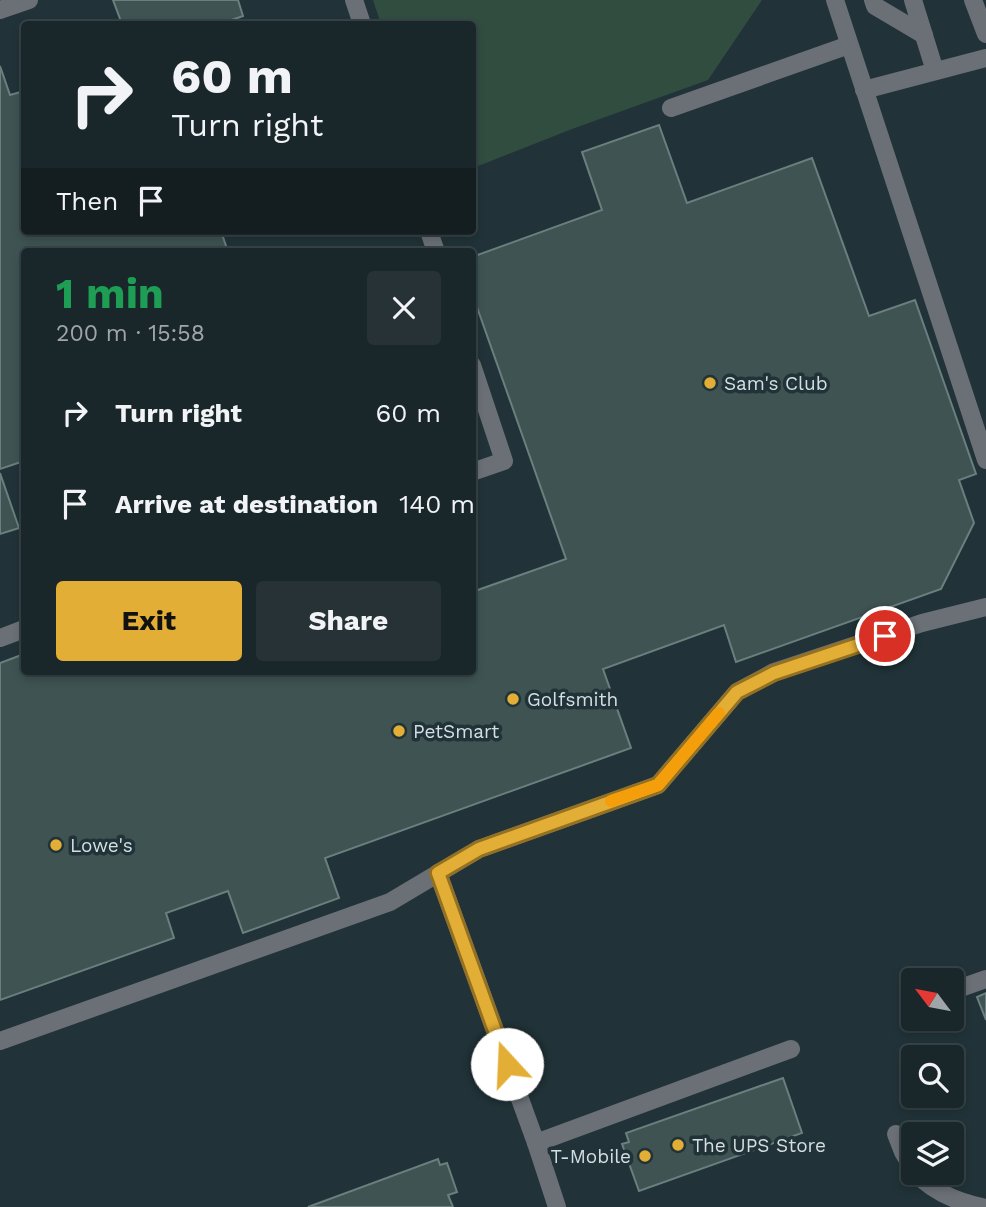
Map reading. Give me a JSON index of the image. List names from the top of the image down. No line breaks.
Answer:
{"places":["Sam's Club","Golfsmith","PetSmart","Lowe's","The UPS Store","T-Mobile"],"north":"top left","page":{"turn":["60 m","Turn right"],"then":"Then","heading":["1 min","200 m · 15:58"],"list":[{"name":"Turn right","value":"60 m"},{"name":"Arrive at destination","value":"140 m"}],"buttons":["Exit","Share"]}}
